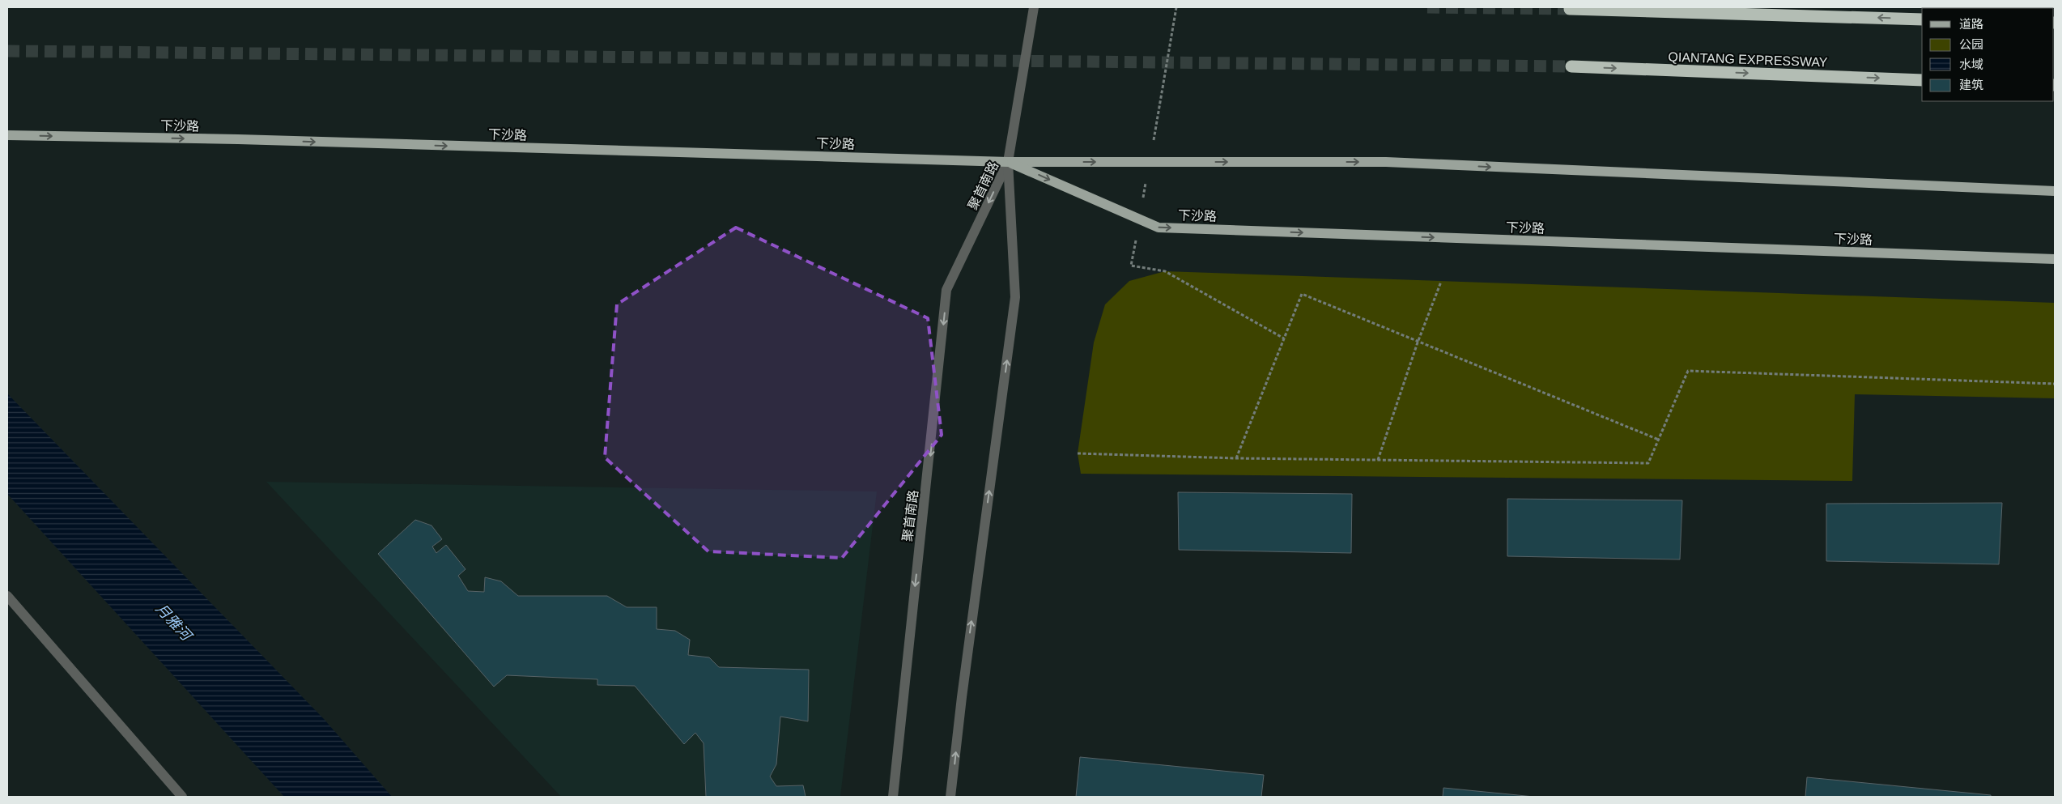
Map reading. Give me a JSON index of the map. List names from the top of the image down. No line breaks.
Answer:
{"streets":{"highway":["QIANTANG EXPRESSWAY"],"main road":["下沙路"],"street":["聚首南路"]},"crossings":[["下沙路","聚首南路"]],"one_way":["下沙路"],"water":["月雅河"],"legend":["道路","公园","水域","建筑"]}
